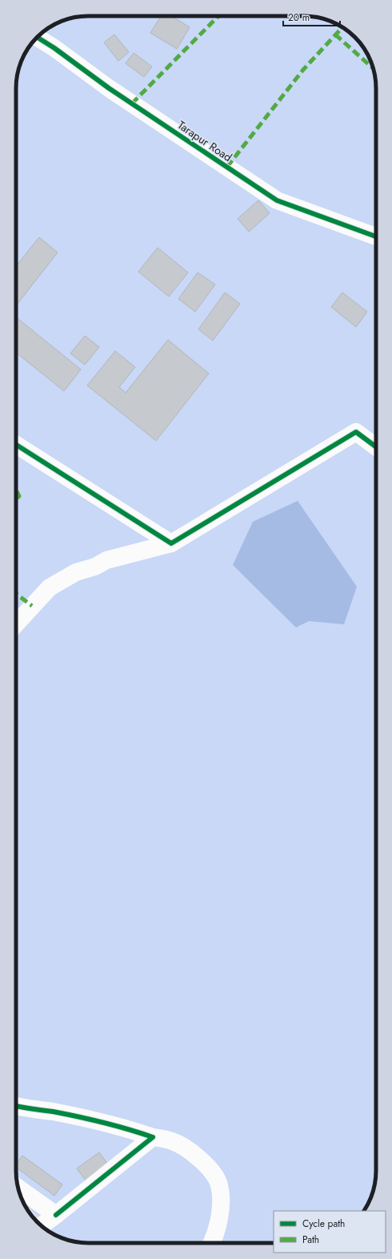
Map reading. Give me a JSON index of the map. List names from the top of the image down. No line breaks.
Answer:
{"streets":{"street":["Tarapur Road"]},"legend":["Cycle path","Path"],"scale_bar":"20 m"}
